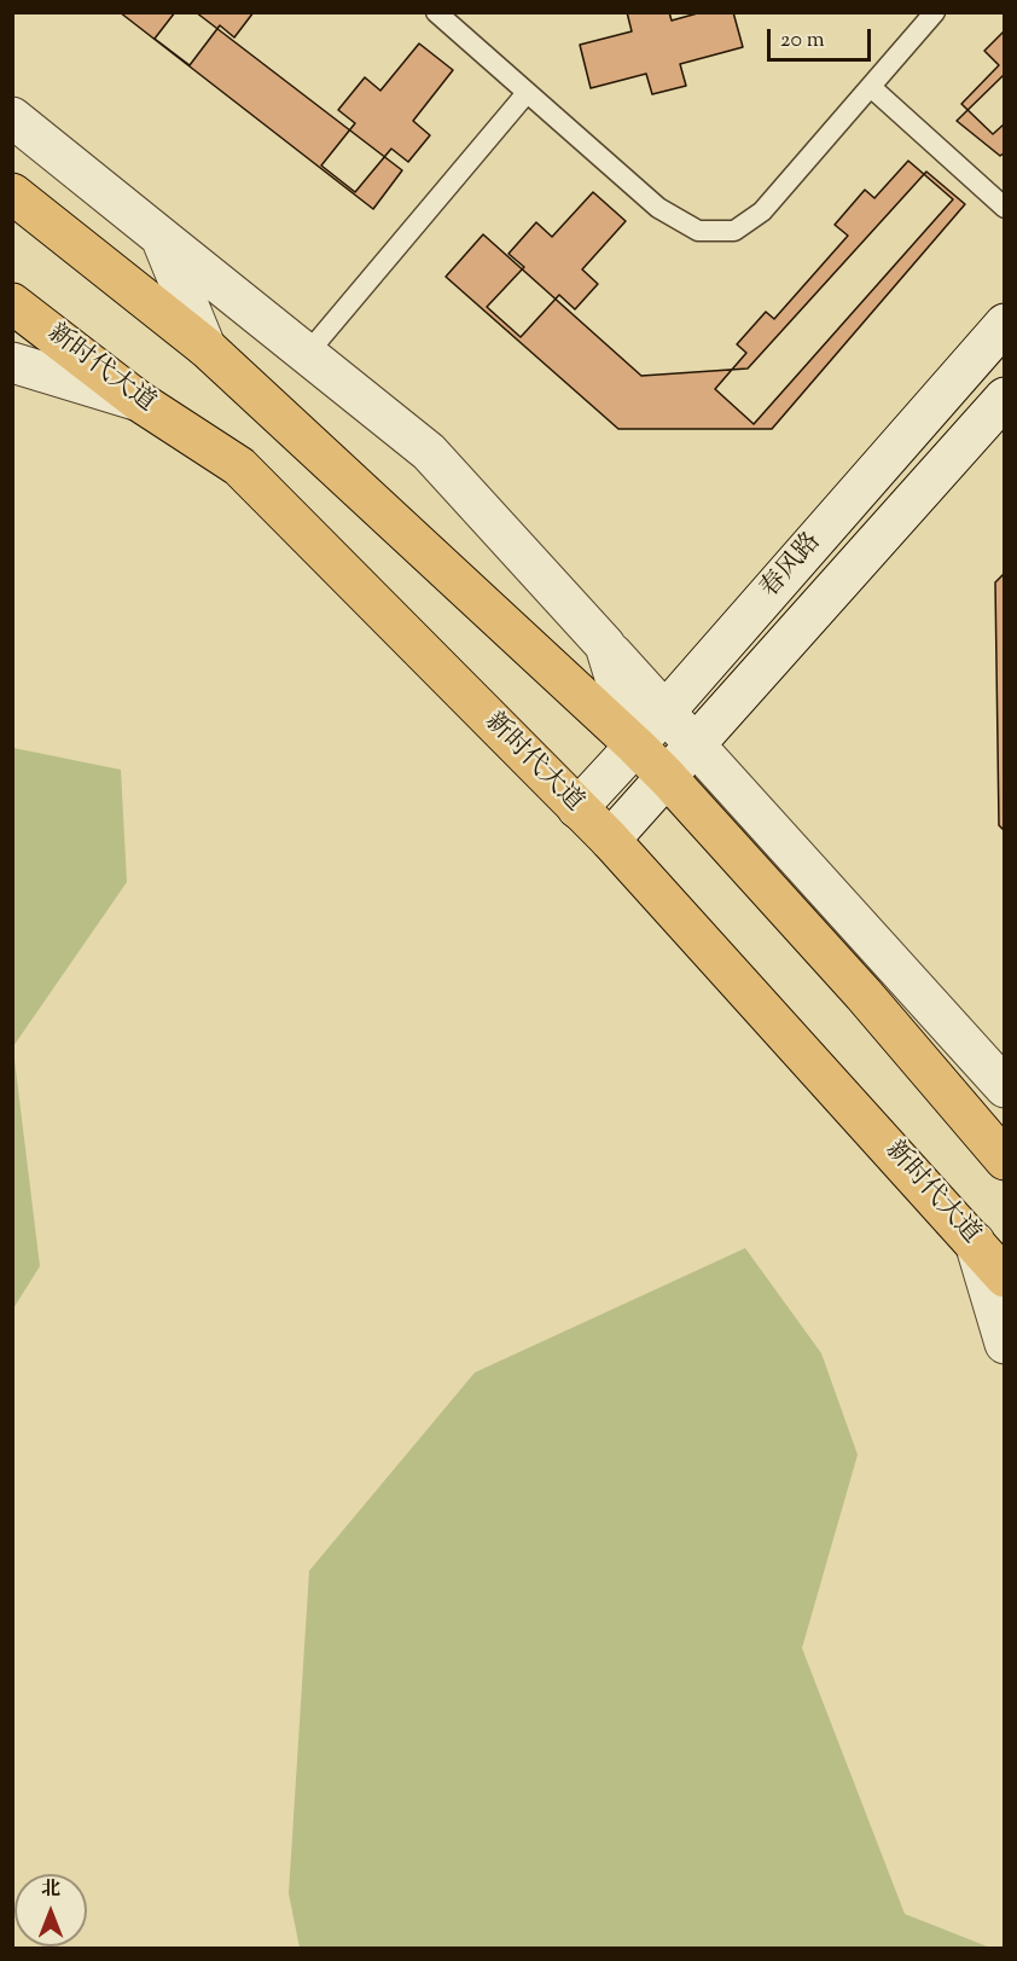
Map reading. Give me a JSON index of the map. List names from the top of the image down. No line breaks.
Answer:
{"streets":{"main road":["新时代大道"],"street":["春风路"]},"crossings":[["新时代大道","春风路"]],"scale_bar":"20 m","north":"top"}
